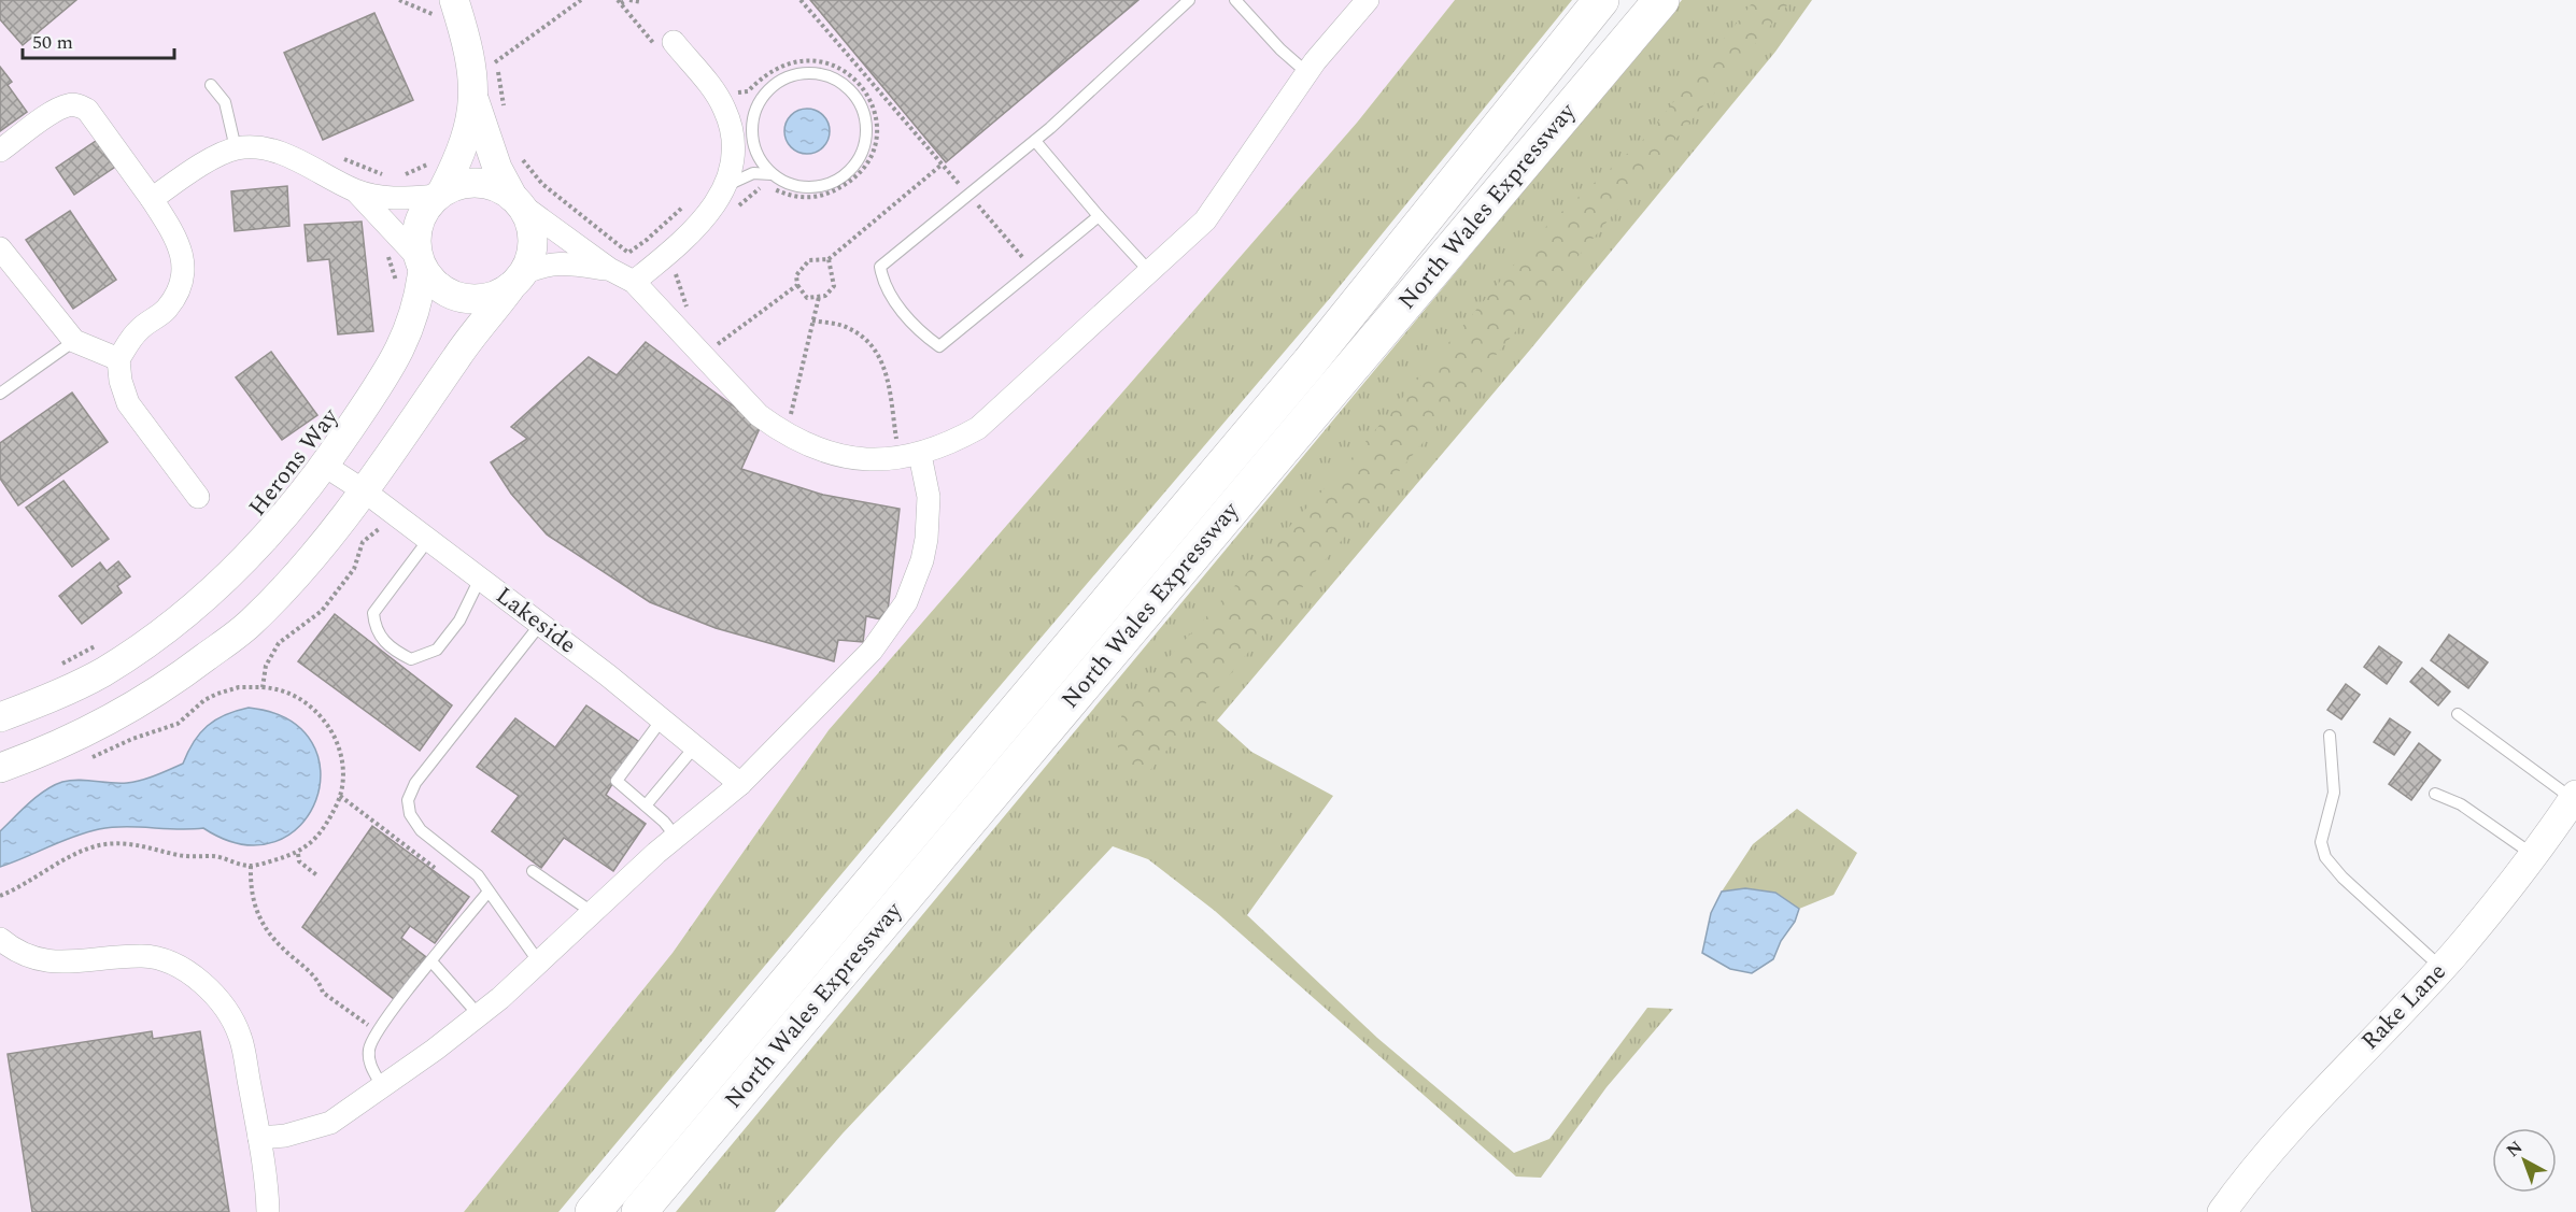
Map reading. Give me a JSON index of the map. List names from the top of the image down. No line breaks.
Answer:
{"streets":{"highway":["North Wales Expressway"],"street":["Herons Way","Lakeside","Rake Lane"]},"crossings":[["Herons Way","Lakeside"]],"scale_bar":"50 m","north":"top left"}
